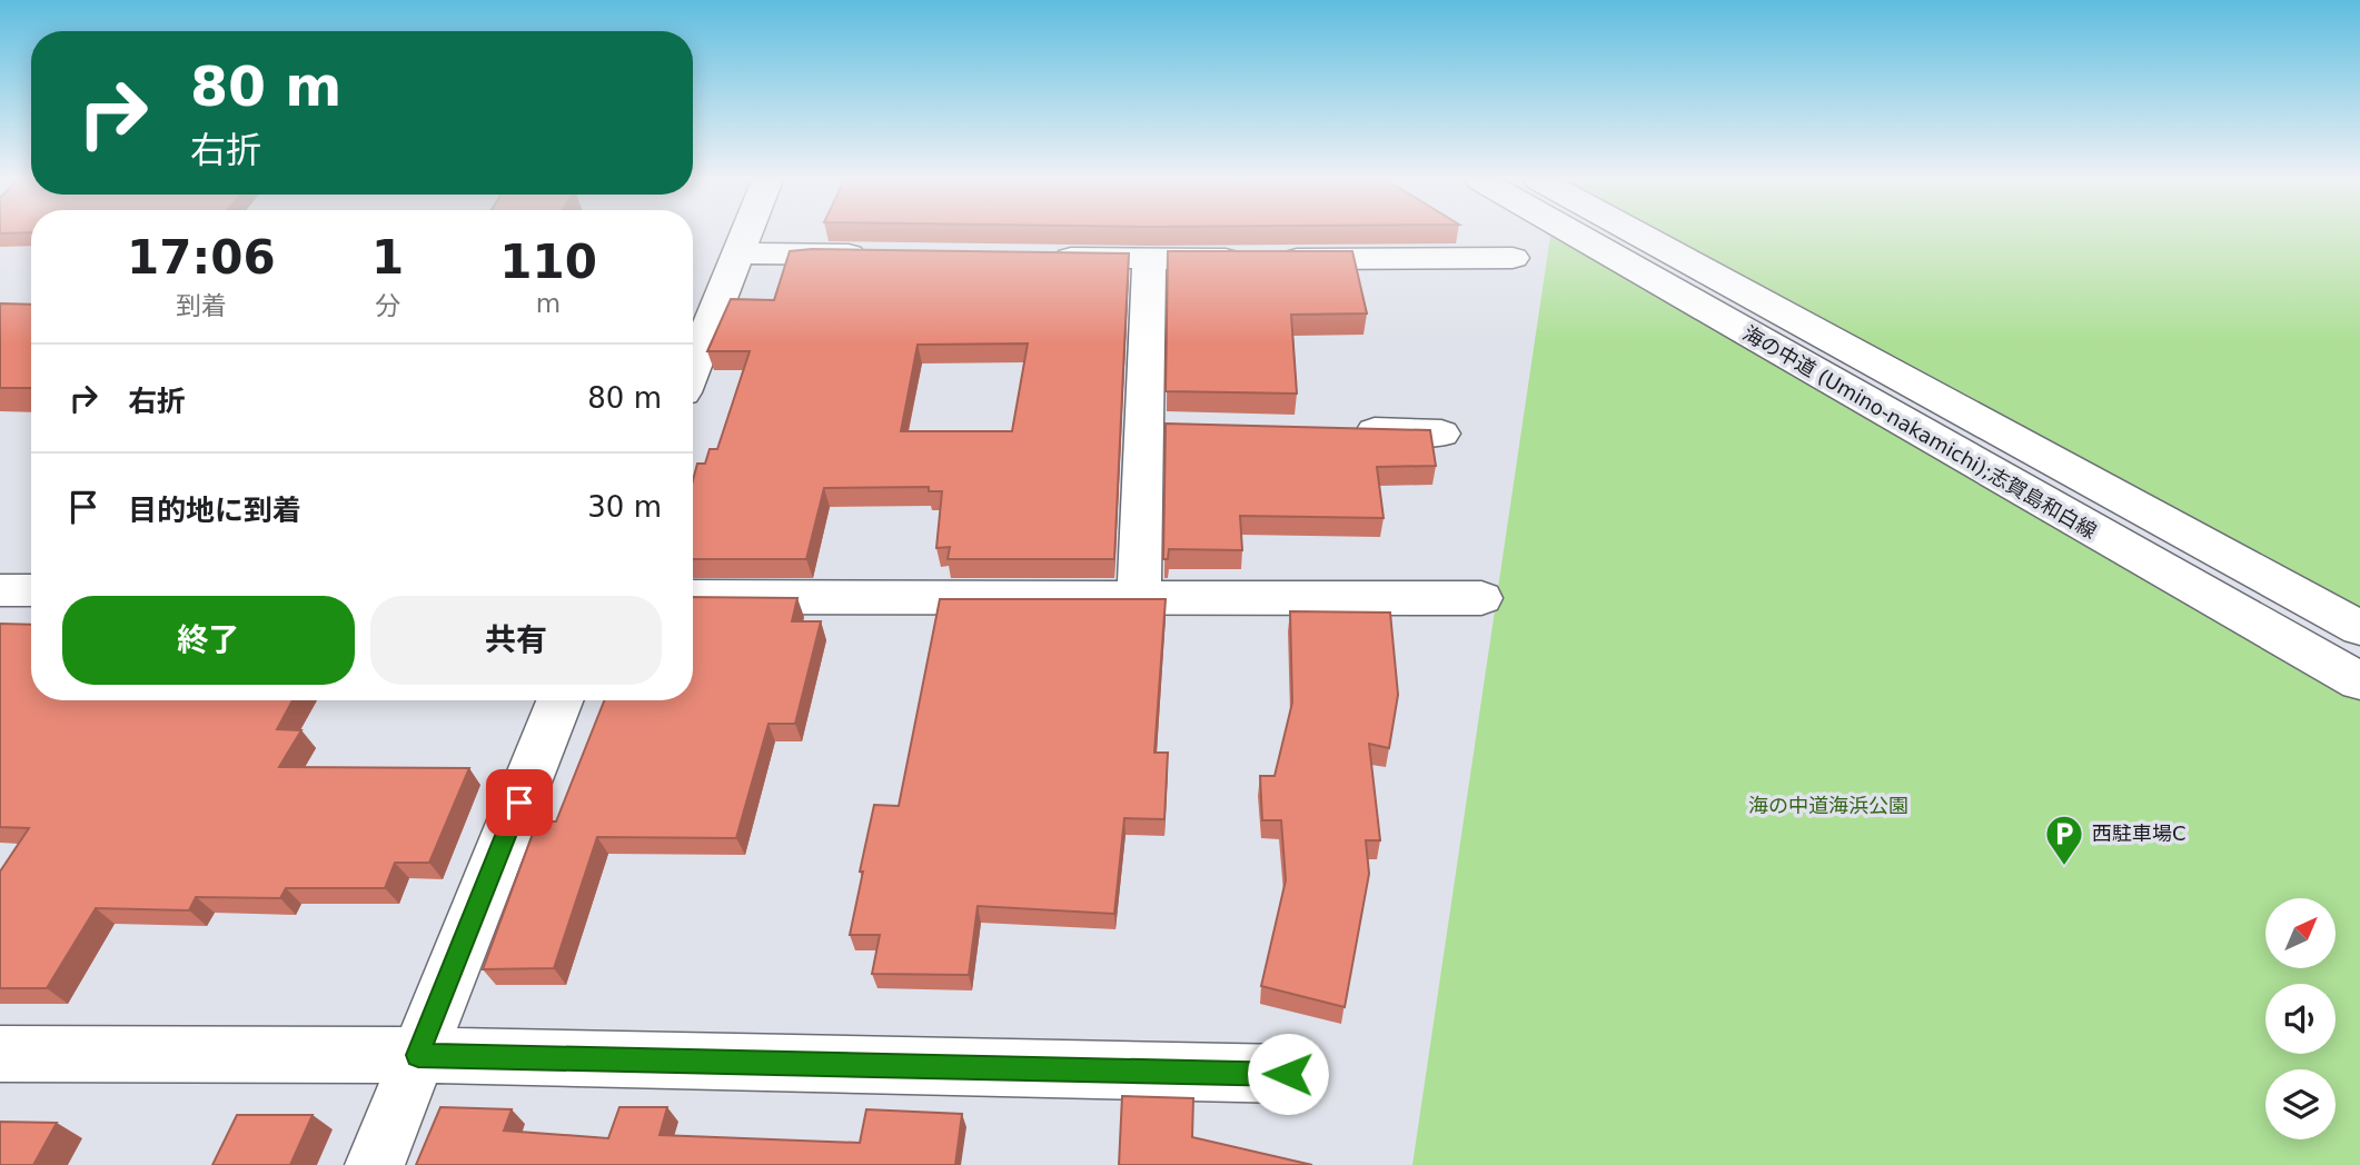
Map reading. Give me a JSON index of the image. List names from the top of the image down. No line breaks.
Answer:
{"streets":{"street":["海の中道 (Umino-nakamichi);志賀島和白線"]},"parks":["海の中道海浜公園"],"places":{"parking":["西駐車場C"]},"north":"top right","page":{"turn":["80 m","右折"],"eta":["17:06","到着","1","分","110","m"],"list":[{"name":"右折","value":"80 m"},{"name":"目的地に到着","value":"30 m"}],"buttons":["終了","共有"]}}
